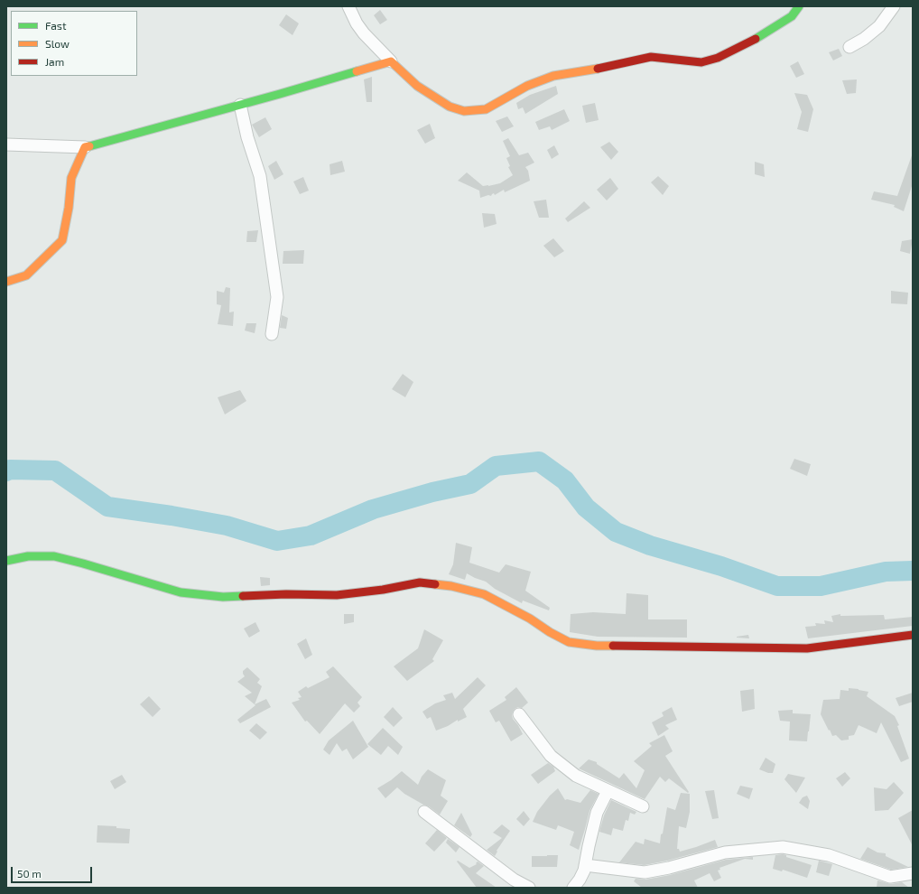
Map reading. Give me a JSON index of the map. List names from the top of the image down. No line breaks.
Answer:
{"legend":["Fast","Slow","Jam"],"scale_bar":"50 m"}
